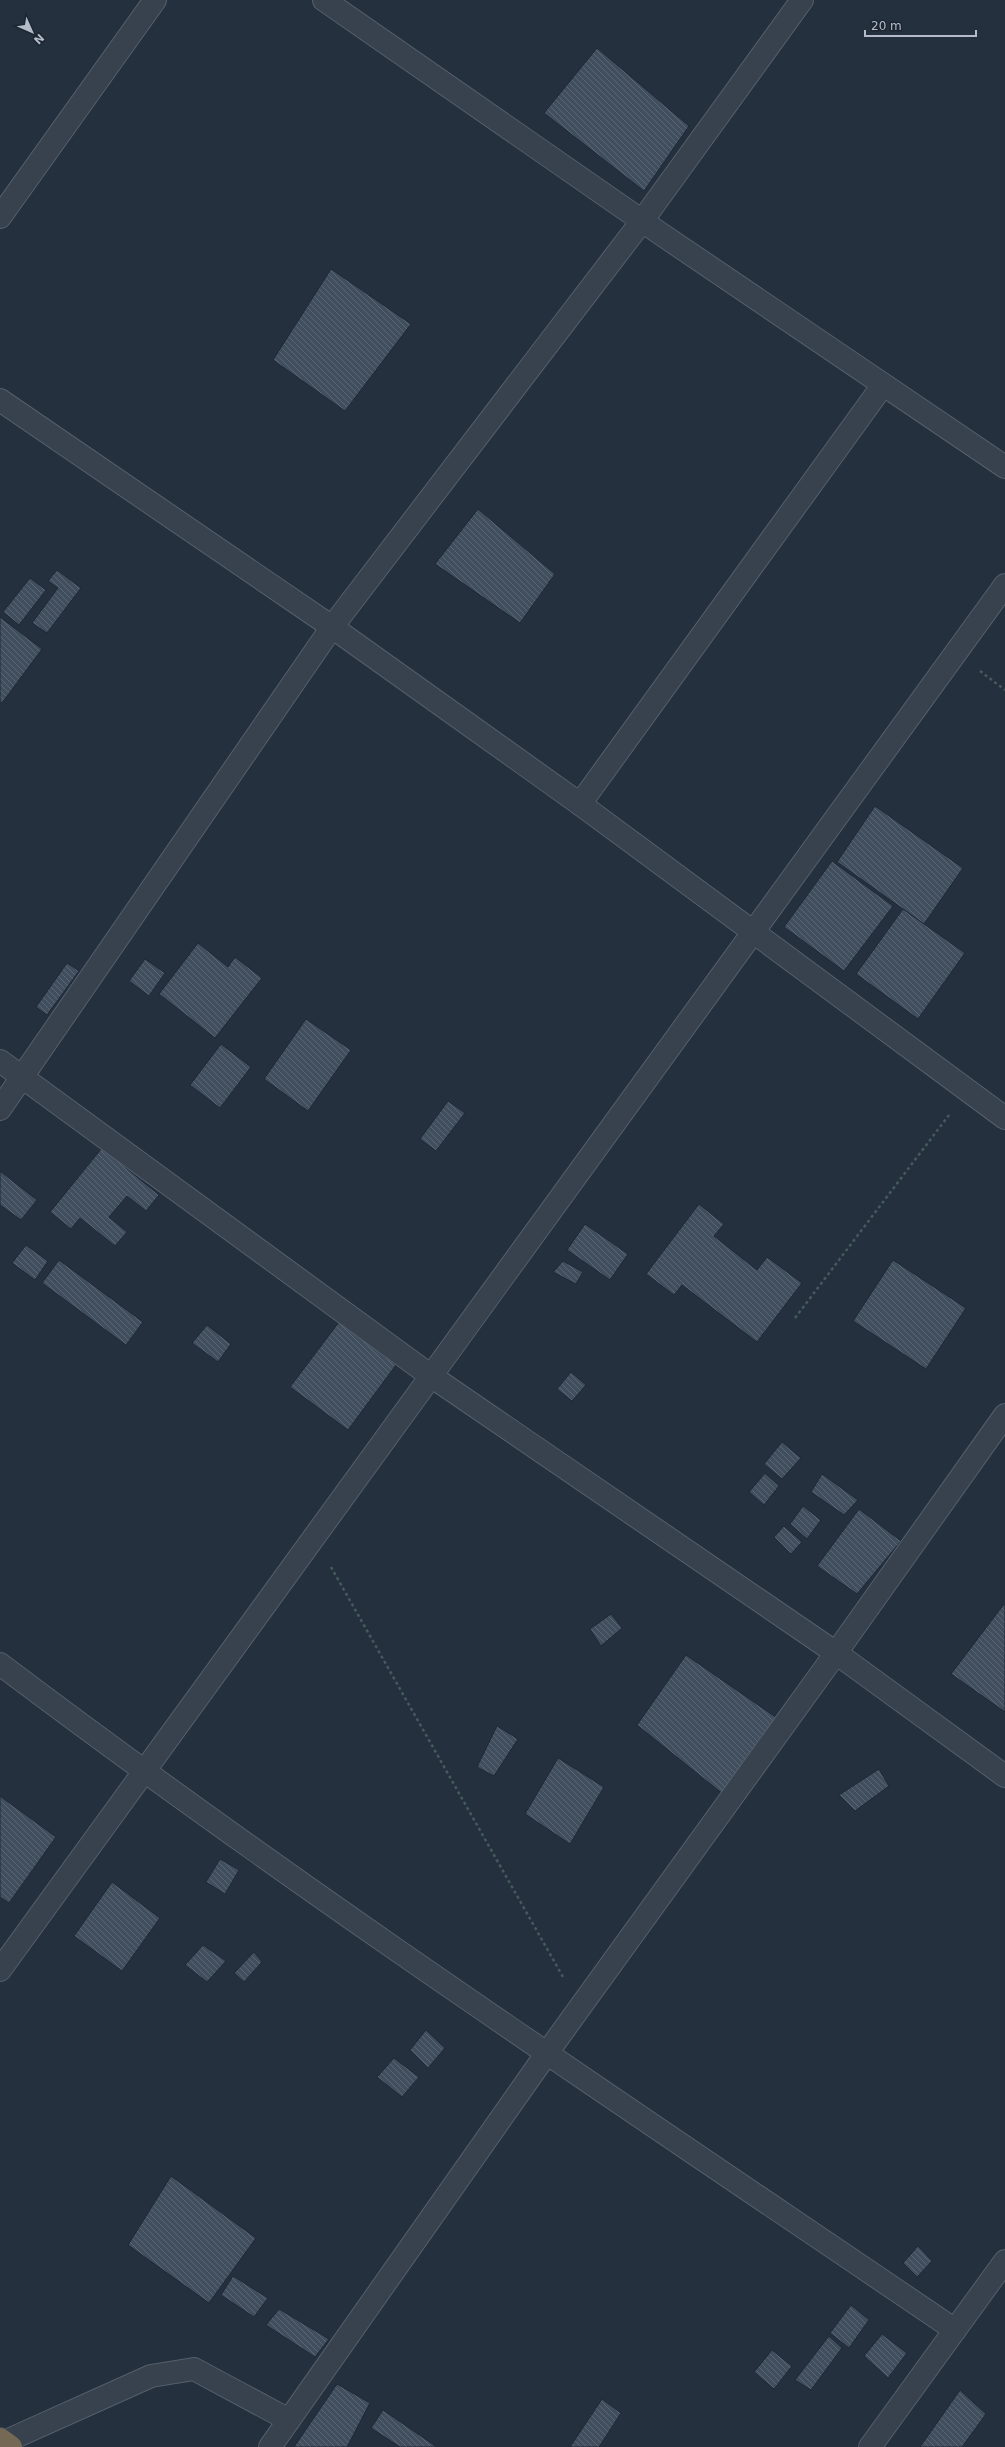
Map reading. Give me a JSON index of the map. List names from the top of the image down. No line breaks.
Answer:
{"scale_bar":"20 m","north":"bottom right"}
